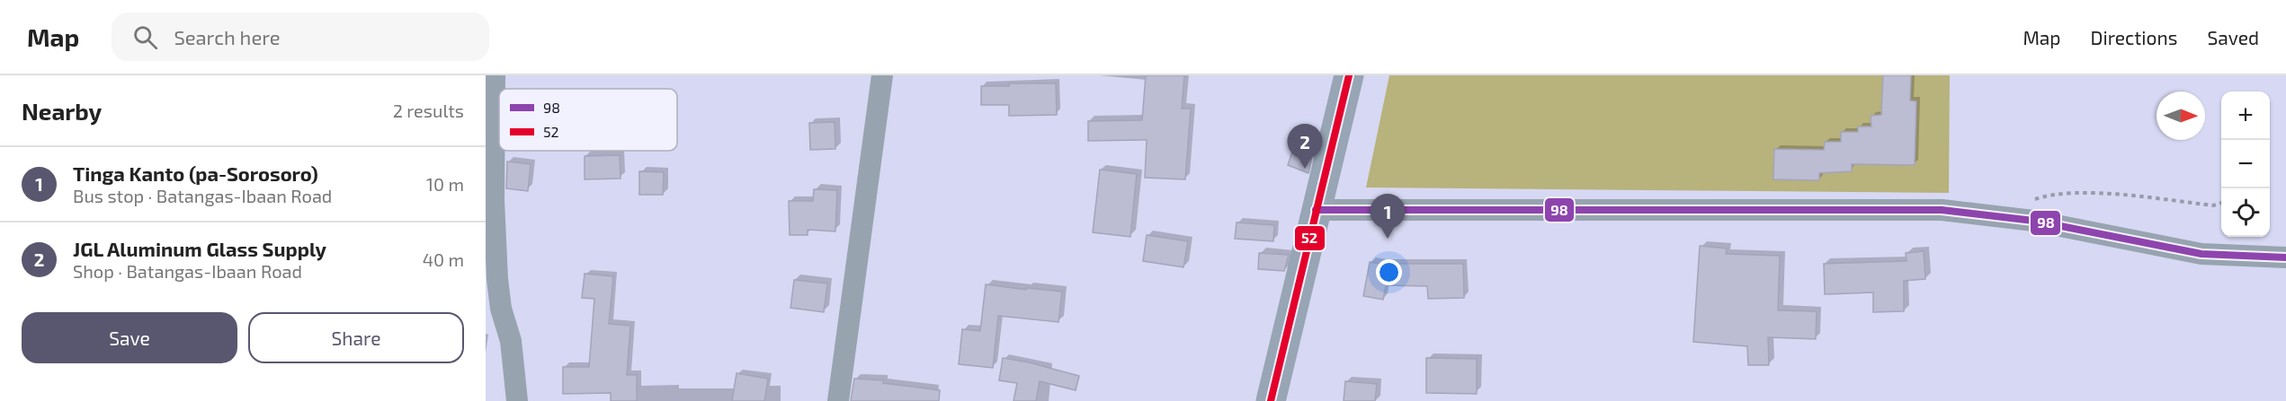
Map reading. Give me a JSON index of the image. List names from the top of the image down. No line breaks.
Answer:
{"lines":["transit line 52","transit line 98"],"legend":["98","52"],"north":"right","page":{"header":"Map","search":"Search here","nav":["Map","Directions","Saved"],"heading":["Nearby","2 results"],"map_buttons":["+","−"],"pins":["2","1"],"list":[{"mark":"1","name":"Tinga Kanto (pa-Sorosoro)","note":"Bus stop · Batangas-Ibaan Road","value":"10 m"},{"mark":"2","name":"JGL Aluminum Glass Supply","note":"Shop · Batangas-Ibaan Road","value":"40 m"}],"buttons":["Save","Share"]}}
